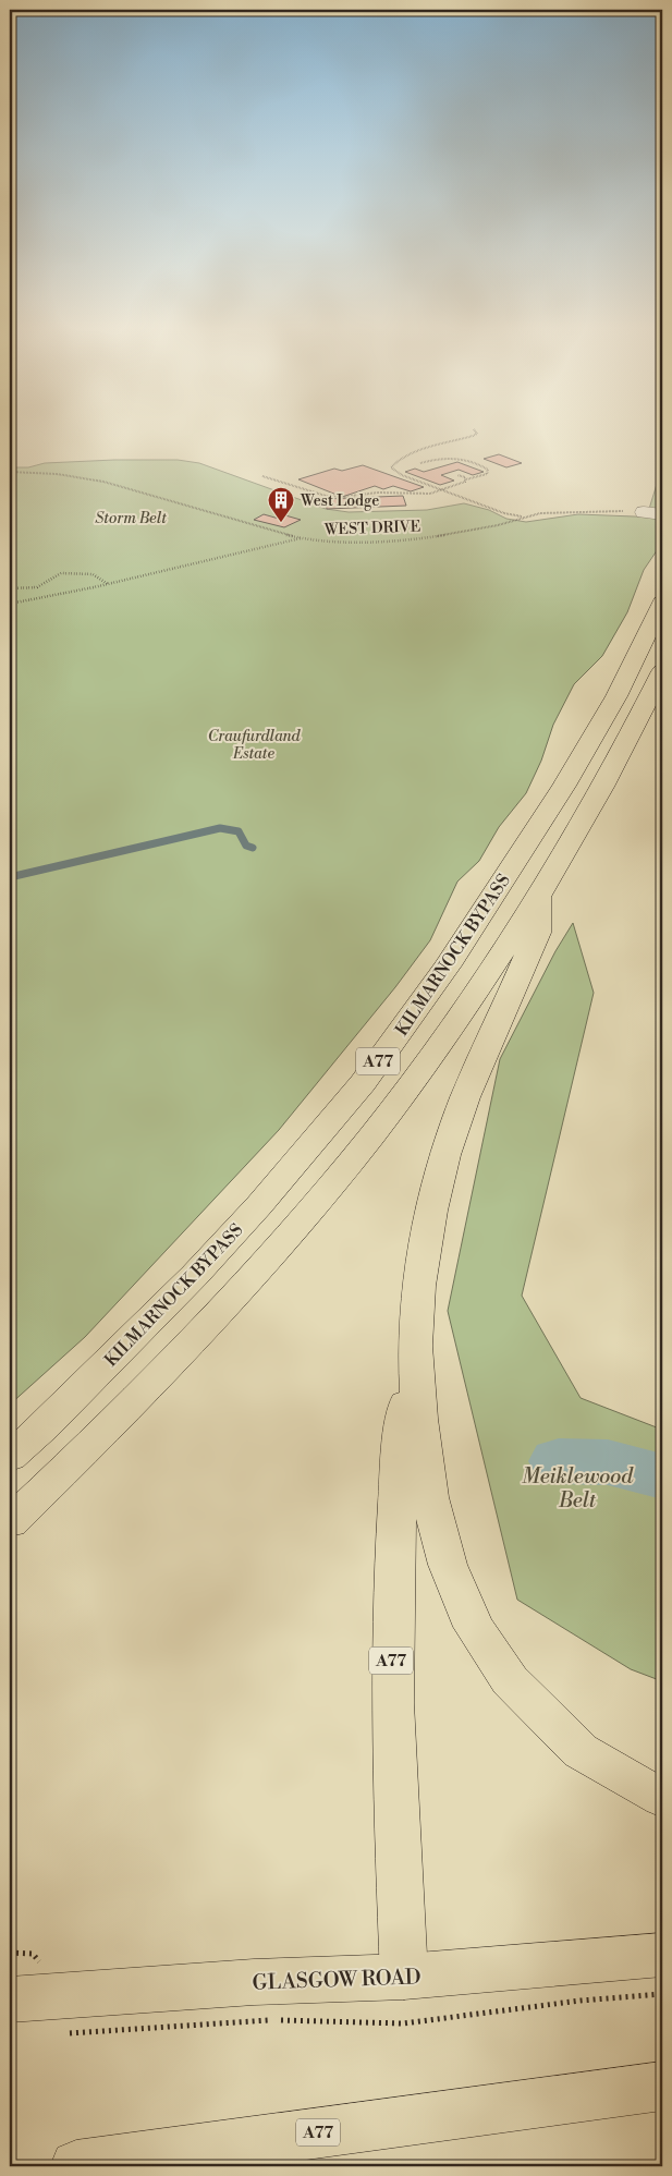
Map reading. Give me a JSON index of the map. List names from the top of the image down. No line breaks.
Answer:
{"streets":{"main road":["KILMARNOCK BYPASS","A77","GLASGOW ROAD"],"path":["WEST DRIVE"]},"crossings":[["A77","GLASGOW ROAD"]],"parks":["Storm Belt","Craufurdland Estate","Meiklewood Belt"],"places":{"building":["West Lodge"]}}
